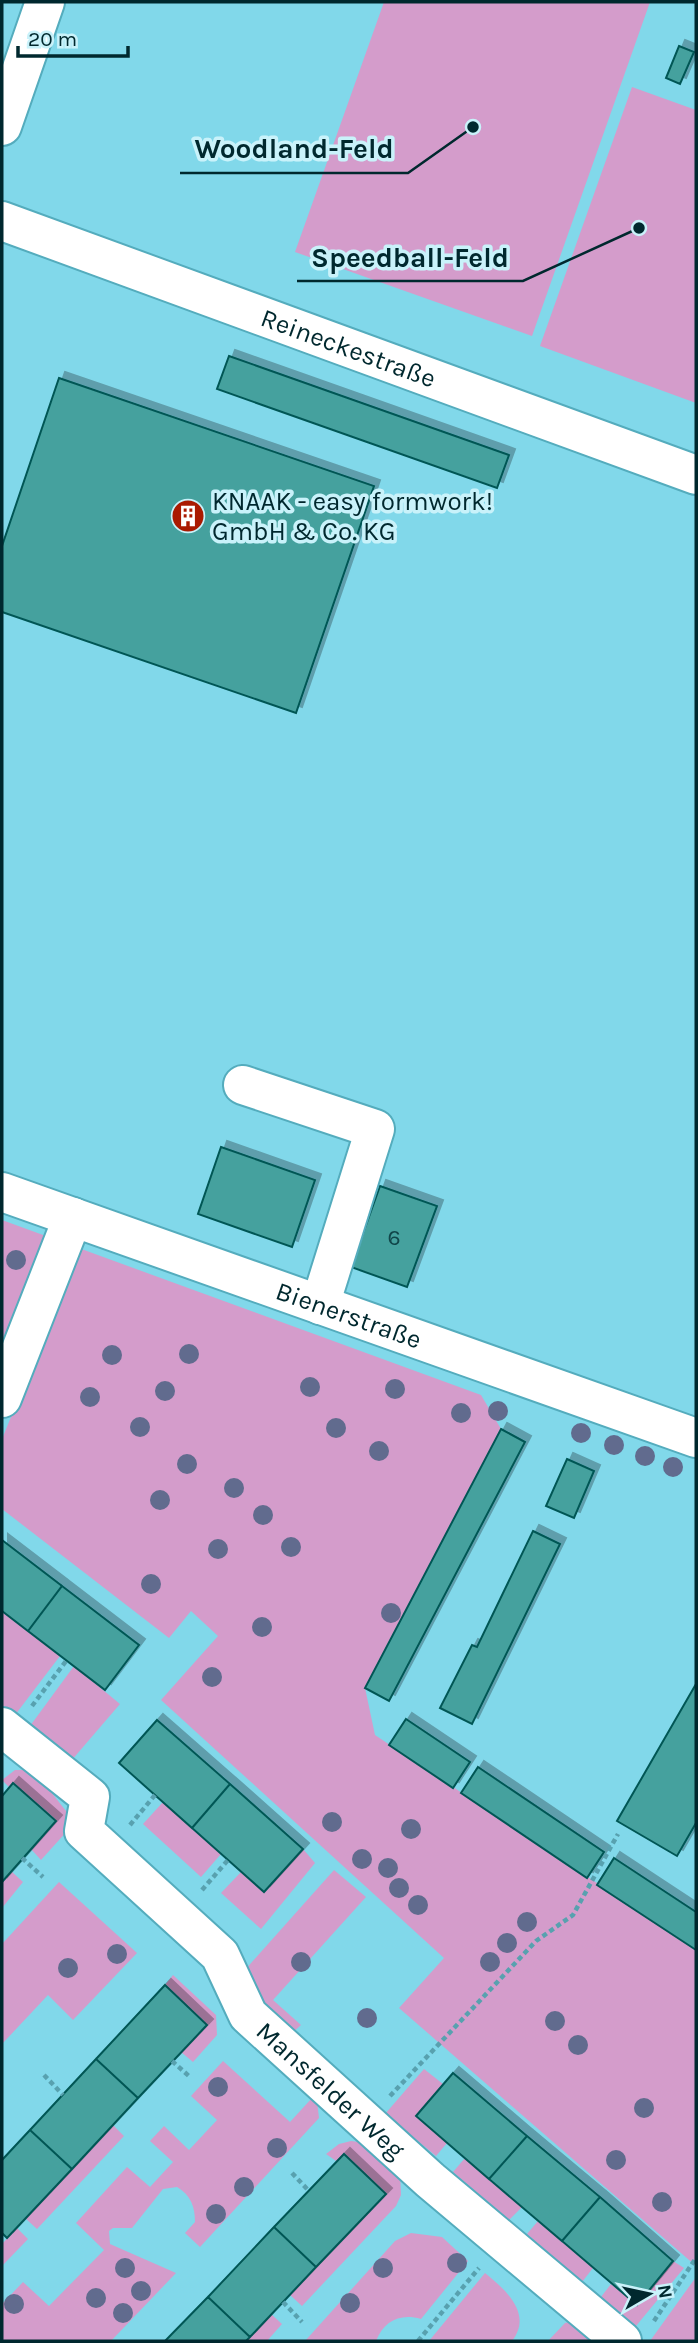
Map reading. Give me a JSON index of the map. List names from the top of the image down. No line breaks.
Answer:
{"streets":{"street":["Reineckestraße","Bienerstraße","Mansfelder Weg"]},"places":{"other":["Woodland-Feld","Speedball-Feld"],"building":["KNAAK - easy formwork! GmbH & Co. KG"]},"house_numbers":["6"],"scale_bar":"20 m","north":"right"}
